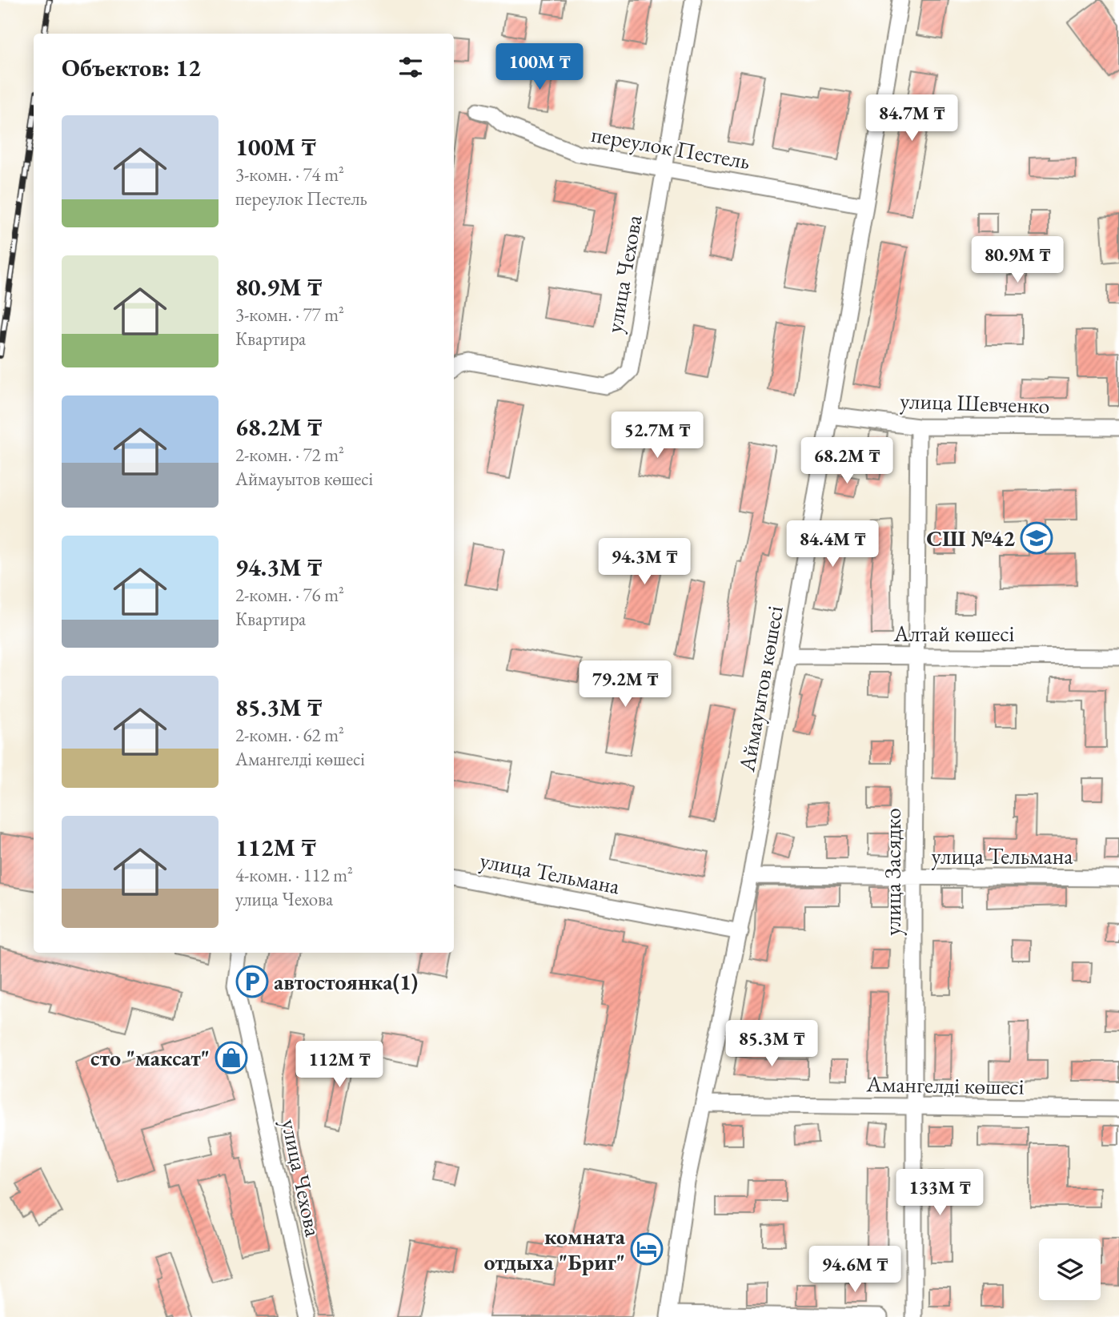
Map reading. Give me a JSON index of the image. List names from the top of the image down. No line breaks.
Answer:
{"streets":{"street":["переулок Пестель","улица Чехова","улица Шевченко","Алтай көшесі","Аймауытов көшесі","улица Тельмана","улица Засядко","Амангелді көшесі"]},"crossings":[["переулок Пестель","улица Чехова"],["переулок Пестель","Аймауытов көшесі"],["улица Шевченко","Аймауытов көшесі"],["улица Шевченко","улица Засядко"],["Алтай көшесі","Аймауытов көшесі"],["Алтай көшесі","улица Засядко"],["Аймауытов көшесі","улица Тельмана"],["Аймауытов көшесі","Амангелді көшесі"],["улица Тельмана","улица Засядко"],["улица Засядко","Амангелді көшесі"]],"places":{"school or university":["СШ №42"],"parking":["автостоянка(1)"],"shop":["сто \"максат\""],"hotel":["комната отдыха \"Бриг\""]},"page":{"heading":"Объектов: 12","price":["100M ₸","84.7M ₸","80.9M ₸","52.7M ₸","68.2M ₸","84.4M ₸","94.3M ₸","79.2M ₸","85.3M ₸","112M ₸","133M ₸","94.6M ₸"],"list":[{"name":"100M ₸","note":"3-комн. · 74 m² · переулок Пестель"},{"name":"80.9M ₸","note":"3-комн. · 77 m² · Квартира"},{"name":"68.2M ₸","note":"2-комн. · 72 m² · Аймауытов көшесі"},{"name":"94.3M ₸","note":"2-комн. · 76 m² · Квартира"},{"name":"85.3M ₸","note":"2-комн. · 62 m² · Амангелді көшесі"},{"name":"112M ₸","note":"4-комн. · 112 m² · улица Чехова"}]}}
